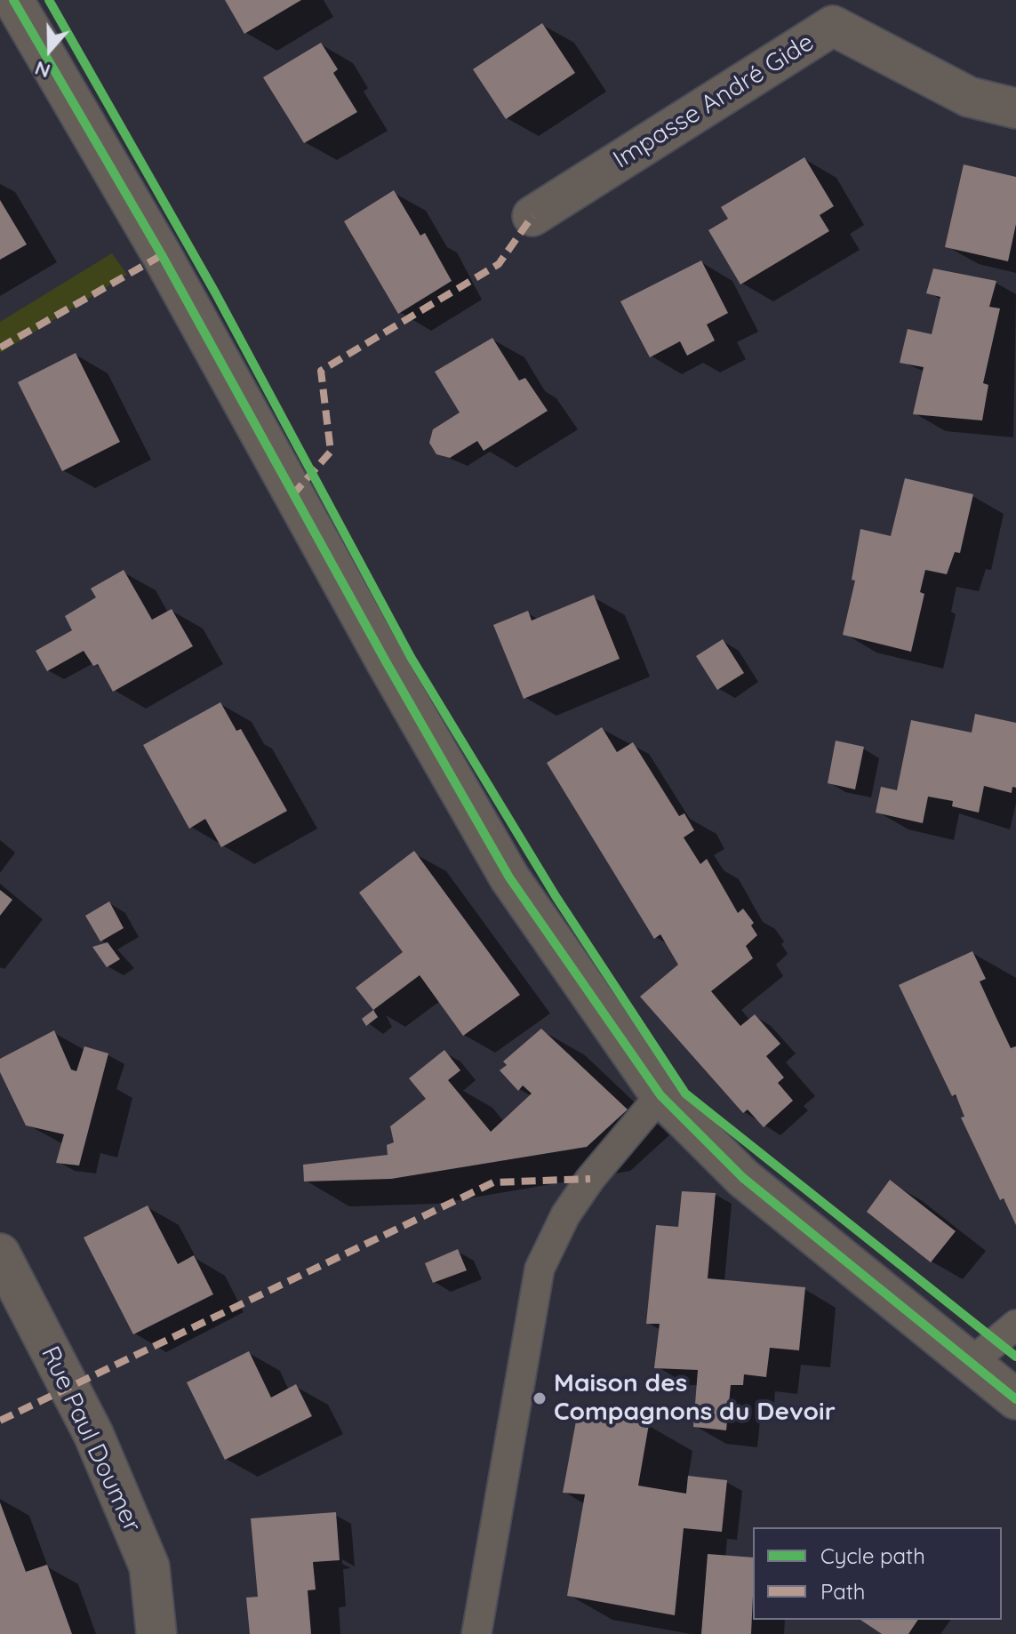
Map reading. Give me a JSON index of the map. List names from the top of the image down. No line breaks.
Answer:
{"streets":{"street":["Impasse André Gide","Rue Paul Doumer"]},"places":["Maison des Compagnons du Devoir"],"legend":["Cycle path","Path"],"north":"bottom"}
